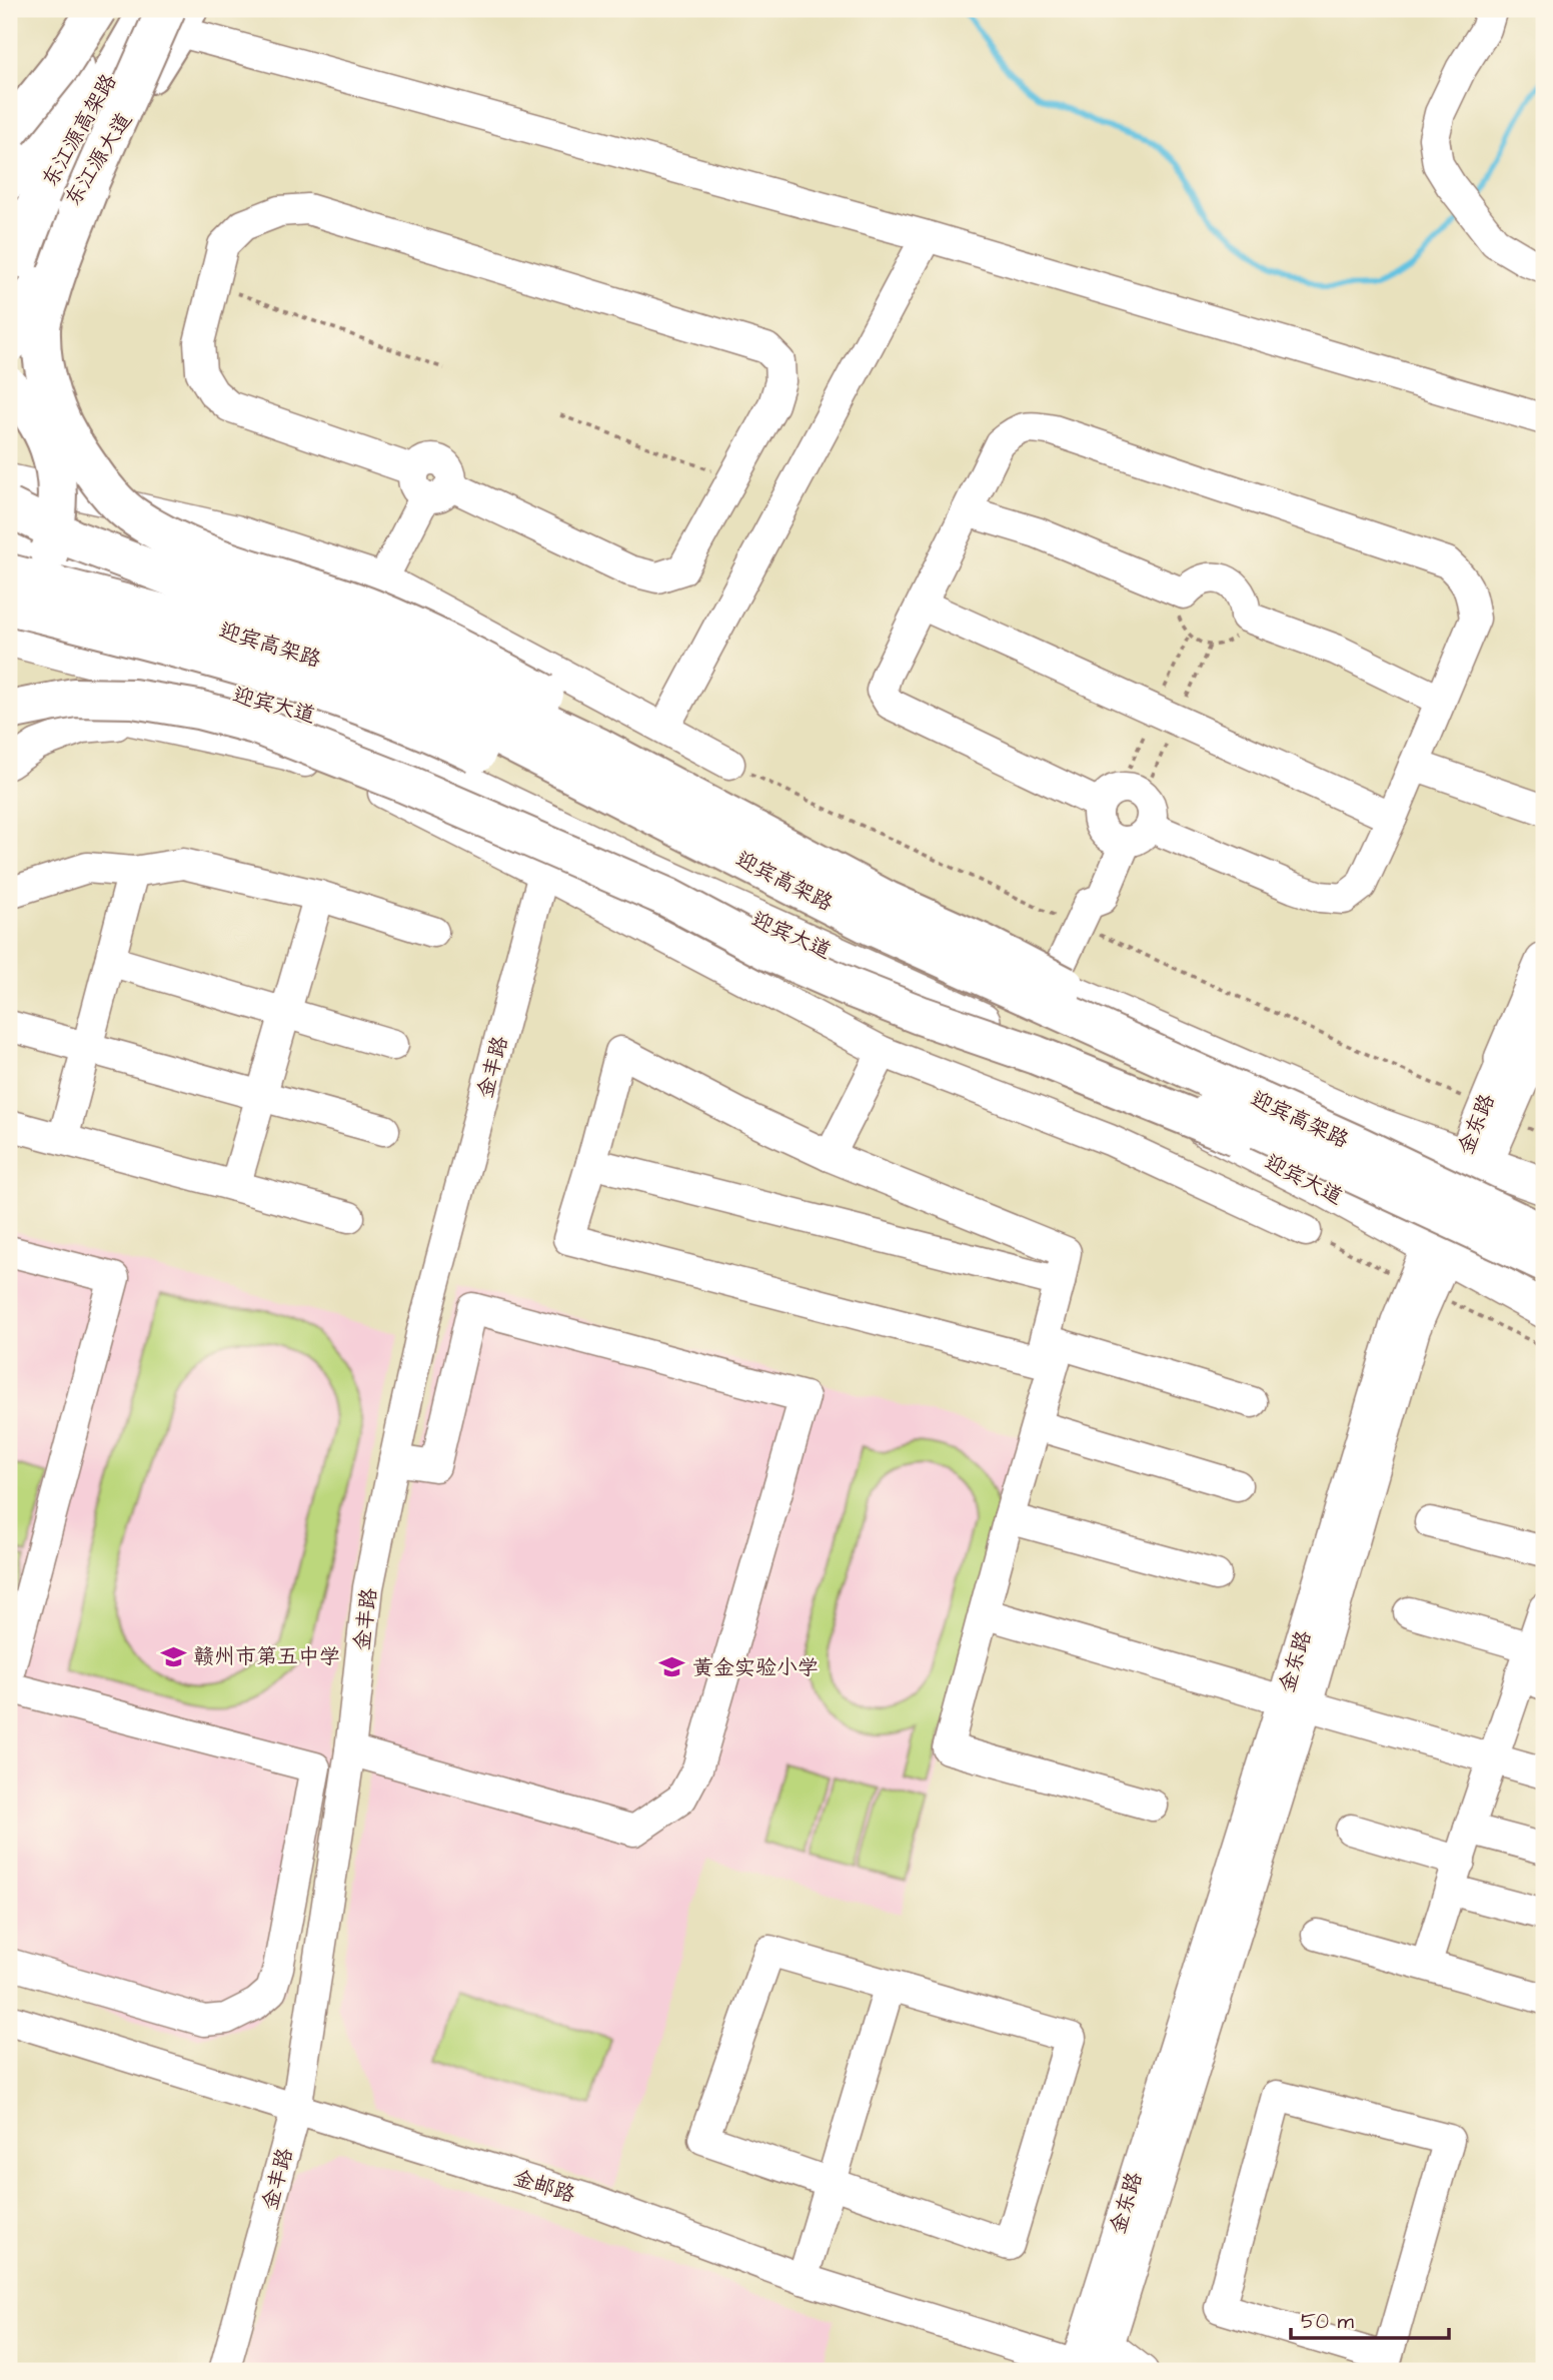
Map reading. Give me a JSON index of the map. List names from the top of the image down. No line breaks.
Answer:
{"streets":{"highway":["东江源高架路","东江源大道","迎宾高架路"],"main road":["迎宾大道","金东路"],"street":["金丰路","金邮路"]},"crossings":[["东江源高架路","东江源大道"],["迎宾高架路","迎宾大道"],["迎宾高架路","金东路"],["迎宾大道","金东路"],["金丰路","金邮路"],["金东路","金邮路"]],"places":{"school or university":["赣州市第五中学","黄金实验小学"]},"scale_bar":"50 m"}
